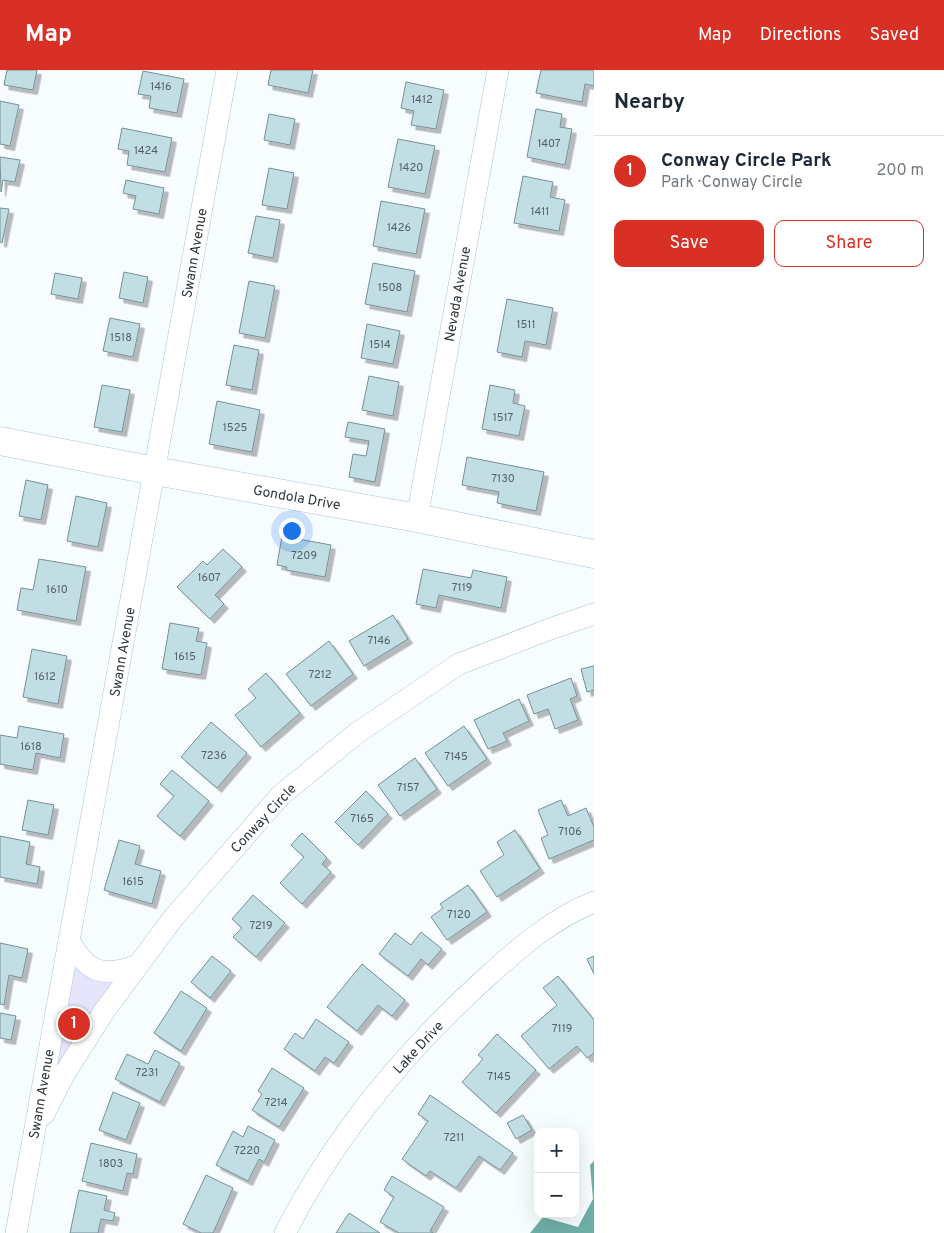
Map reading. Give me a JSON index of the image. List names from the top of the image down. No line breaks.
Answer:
{"streets":{"street":["Swann Avenue","Nevada Avenue","Gondola Drive","Conway Circle","Lake Drive"]},"crossings":[["Swann Avenue","Gondola Drive"],["Swann Avenue","Conway Circle"],["Nevada Avenue","Gondola Drive"]],"house_numbers":["1416","1412","1407","1424","1420","1411","1426","1508","1511","1518","1514","1517","1525","7130","7209","1607","7119","1610","7146","1615","7212","1612","1618","7236","7145","7157","7165","7106","1615","7120","7219","7119","7231","7145","7214","7211","7220","1803"],"page":{"header":"Map","nav":["Map","Directions","Saved"],"heading":"Nearby","list":[{"mark":"1","name":"Conway Circle Park","note":"Park · Conway Circle","value":"200 m"}],"buttons":["Save","Share"],"pins":"1","map_buttons":["+","−"]}}
